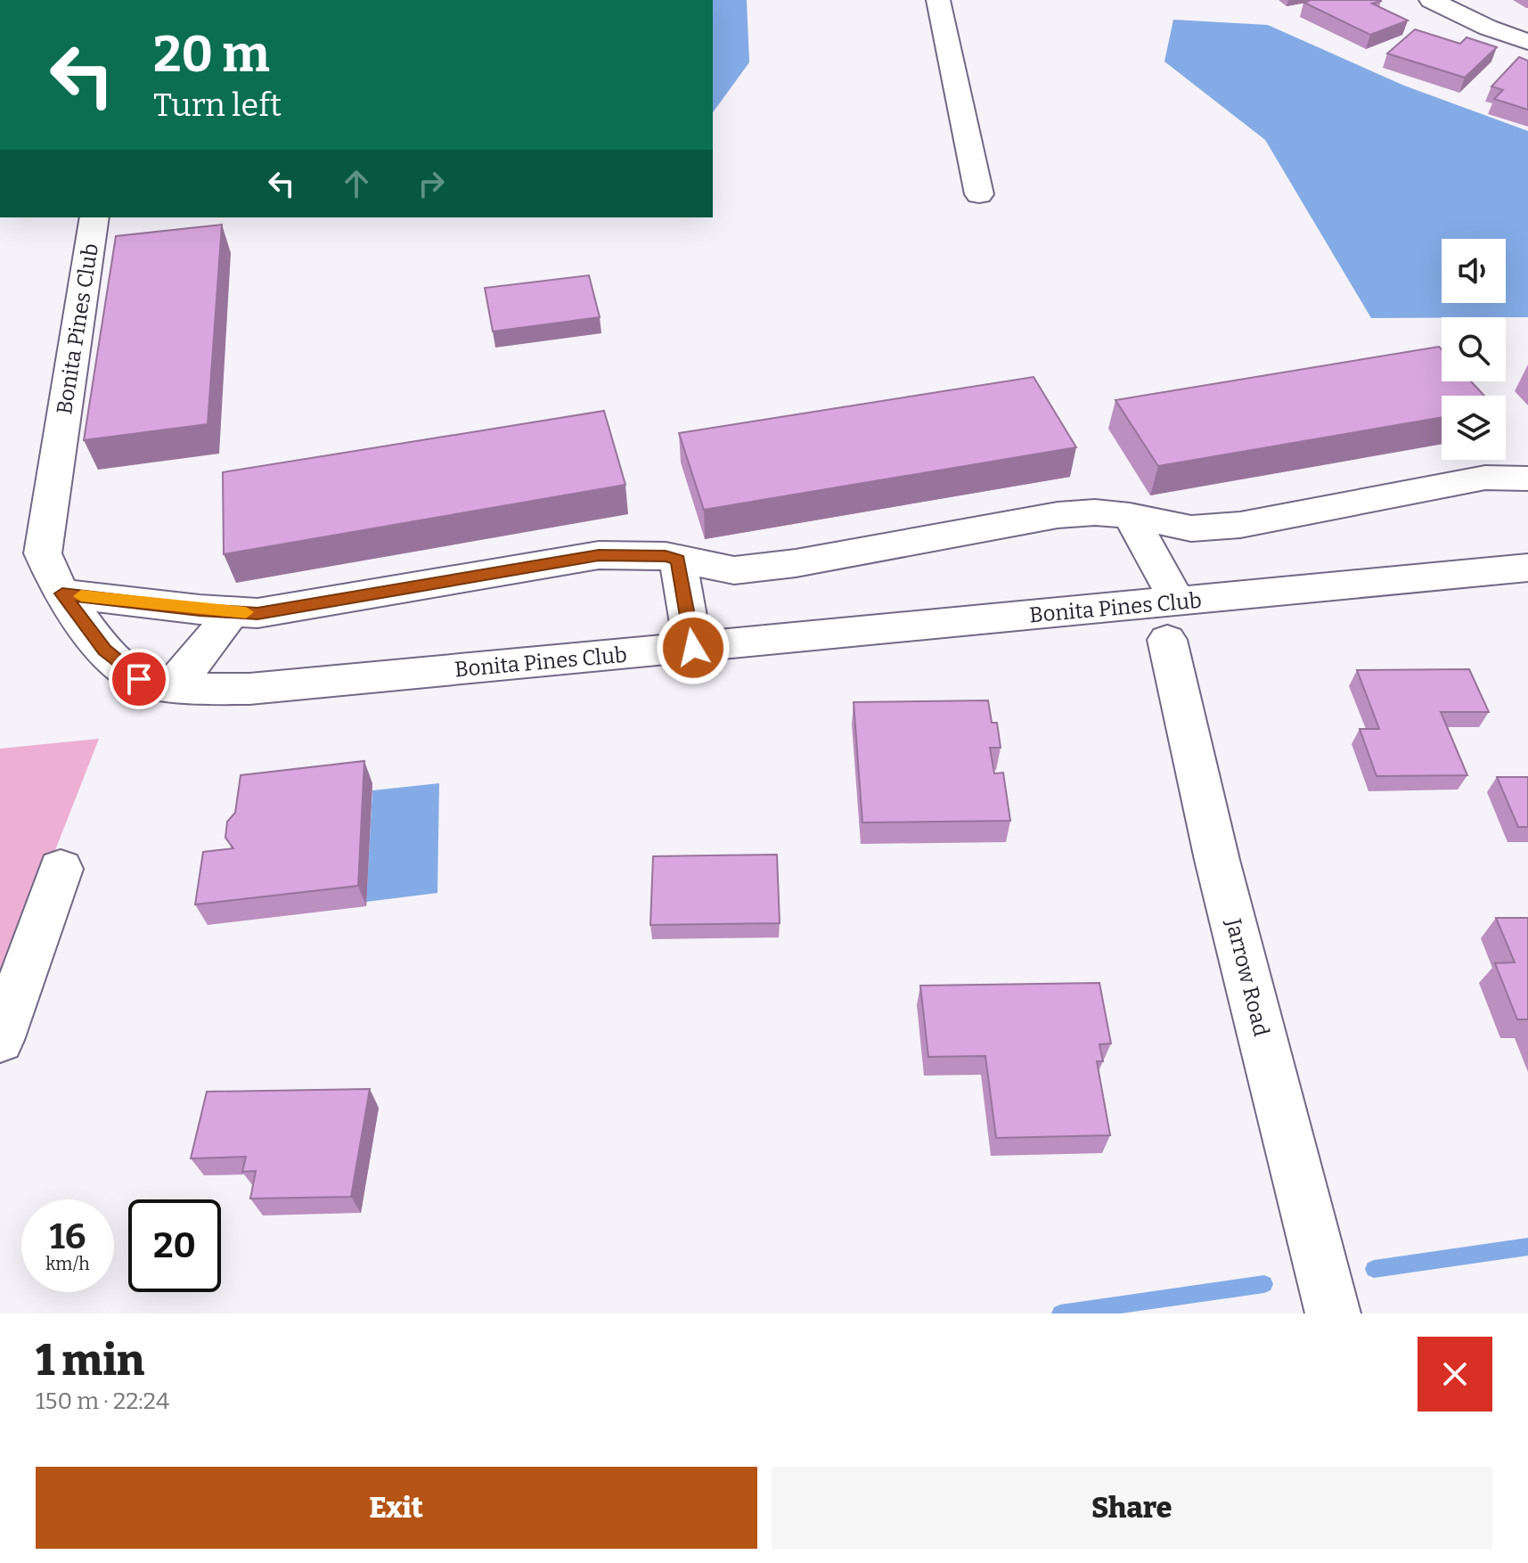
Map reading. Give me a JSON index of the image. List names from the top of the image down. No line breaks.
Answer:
{"streets":{"street":["Bonita Pines Club","Jarrow Road"]},"crossings":[["Bonita Pines Club","Jarrow Road"]],"page":{"turn":["20 m","Turn left"],"speed":"16 km/h","limit":"20","heading":["1 min","150 m · 22:24"],"buttons":["Exit","Share"]}}
